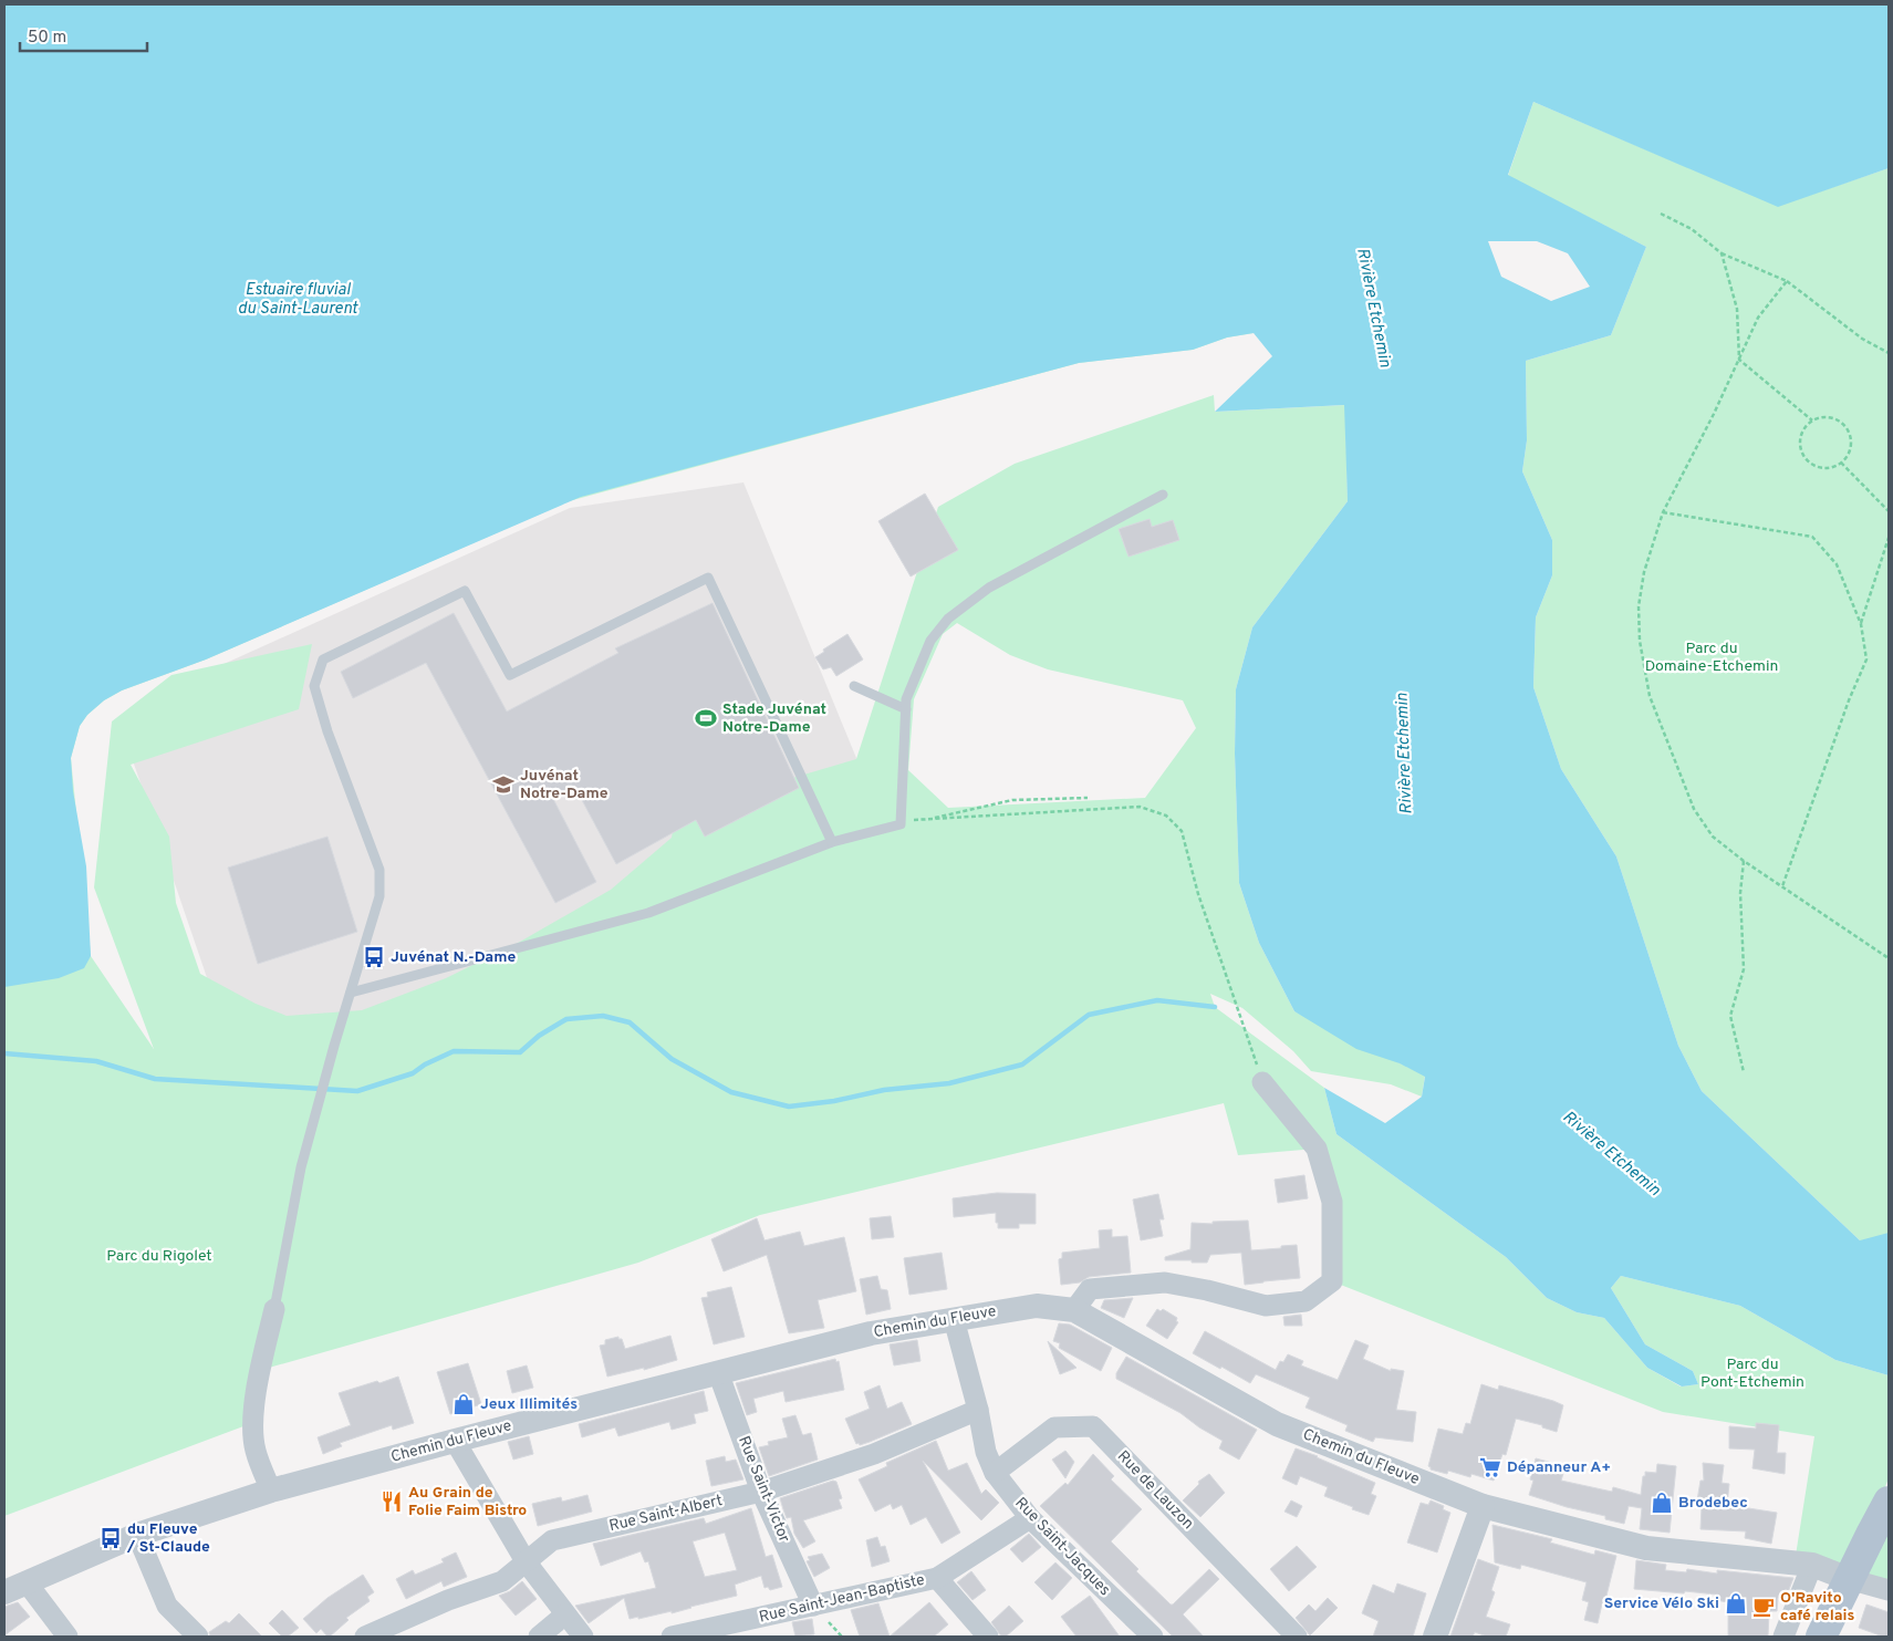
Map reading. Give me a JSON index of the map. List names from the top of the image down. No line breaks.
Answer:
{"streets":{"street":["Chemin du Fleuve","Rue Saint-Victor","Rue de Lauzon","Rue Saint-Albert","Rue Saint-Jacques","Rue Saint-Jean-Baptiste"]},"crossings":[["Chemin du Fleuve","Rue Saint-Victor"],["Chemin du Fleuve","Rue Saint-Jacques"],["Rue Saint-Victor","Rue Saint-Albert"],["Rue Saint-Victor","Rue Saint-Jean-Baptiste"],["Rue de Lauzon","Rue Saint-Jacques"],["Rue Saint-Albert","Rue Saint-Jacques"],["Rue Saint-Jacques","Rue Saint-Jean-Baptiste"]],"water":["Estuaire fluvial du Saint-Laurent","Rivière Etchemin"],"parks":["Parc du Domaine-Etchemin","Parc du Rigolet","Parc du Pont-Etchemin"],"places":{"sports":["Stade Juvénat Notre-Dame"],"school or university":["Juvénat Notre-Dame"],"bus stop":["Juvénat N.-Dame","du Fleuve / St-Claude"],"shop":["Jeux Illimités","Brodebec","Service Vélo Ski"],"supermarket":["Dépanneur A+"],"restaurant":["Au Grain de Folie Faim Bistro"],"cafe":["O'Ravito café relais"]},"scale_bar":"50 m"}
